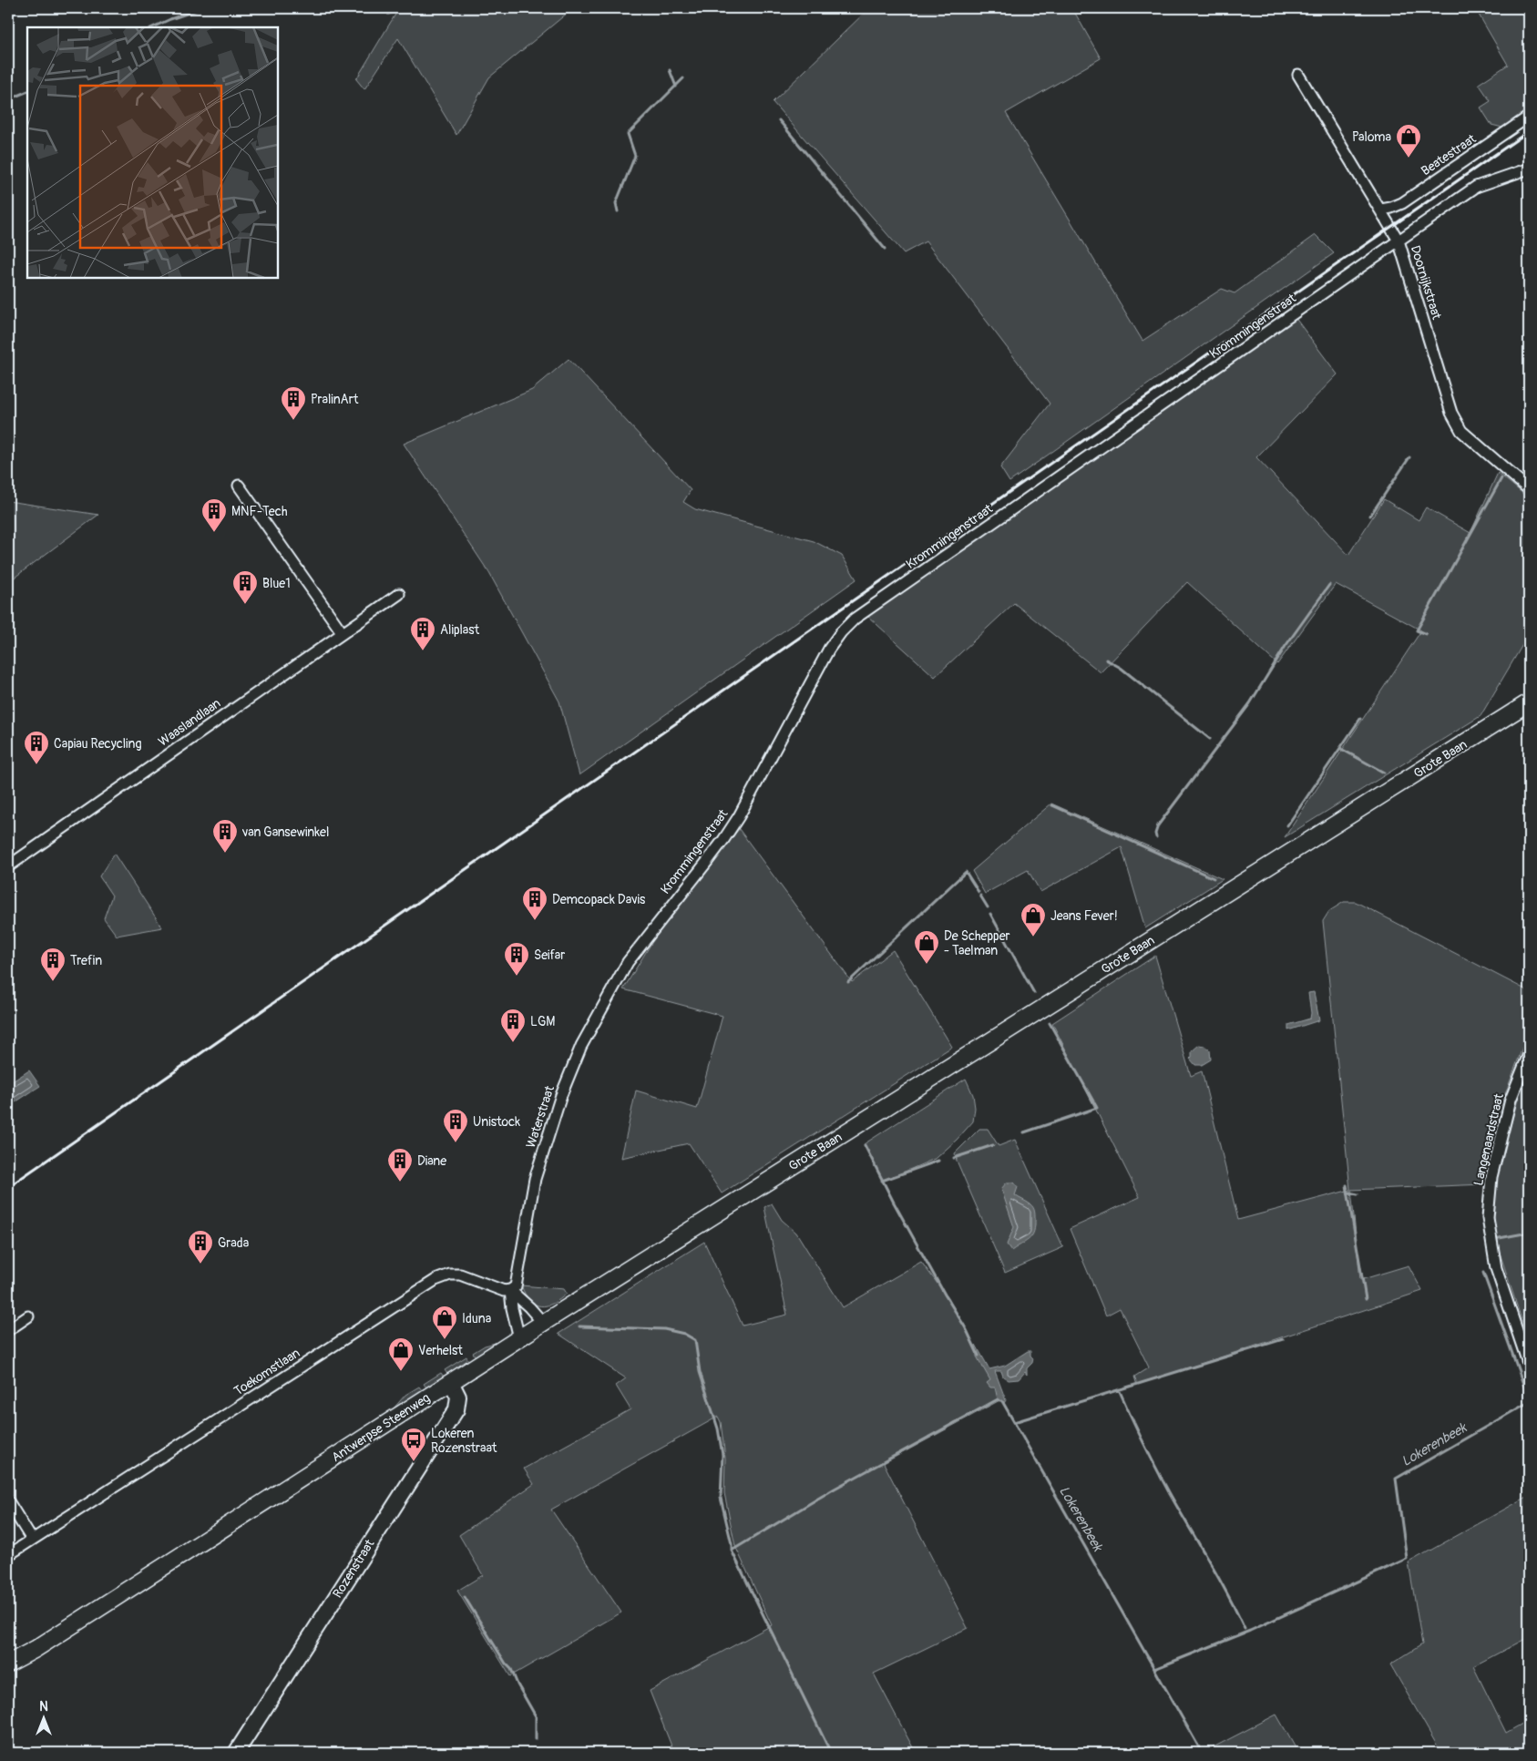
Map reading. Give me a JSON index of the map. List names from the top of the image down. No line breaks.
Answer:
{"streets":{"main road":["Grote Baan","Antwerpse Steenweg"],"street":["Beatestraat","Doornijkstraat","Krommingenstraat","Waaslandlaan","Waterstraat","Langenaardstraat","Toekomstlaan","Rozenstraat"]},"crossings":[["Beatestraat","Doornijkstraat"],["Doornijkstraat","Krommingenstraat"],["Krommingenstraat","Waterstraat"],["Grote Baan","Antwerpse Steenweg"],["Waterstraat","Toekomstlaan"],["Antwerpse Steenweg","Rozenstraat"]],"water":["Lokerenbeek"],"places":{"shop":["Paloma","Jeans Fever!","De Schepper - Taelman","Iduna","Verhelst"],"building":["PralinArt","MNF-Tech","Blue1","Aliplast","Capiau Recycling","van Gansewinkel","Demcopack Davis","Seifar","Trefin","LGM","Unistock","Diane","Grada"],"bus stop":["Lokeren Rozenstraat"]},"north":"top"}
